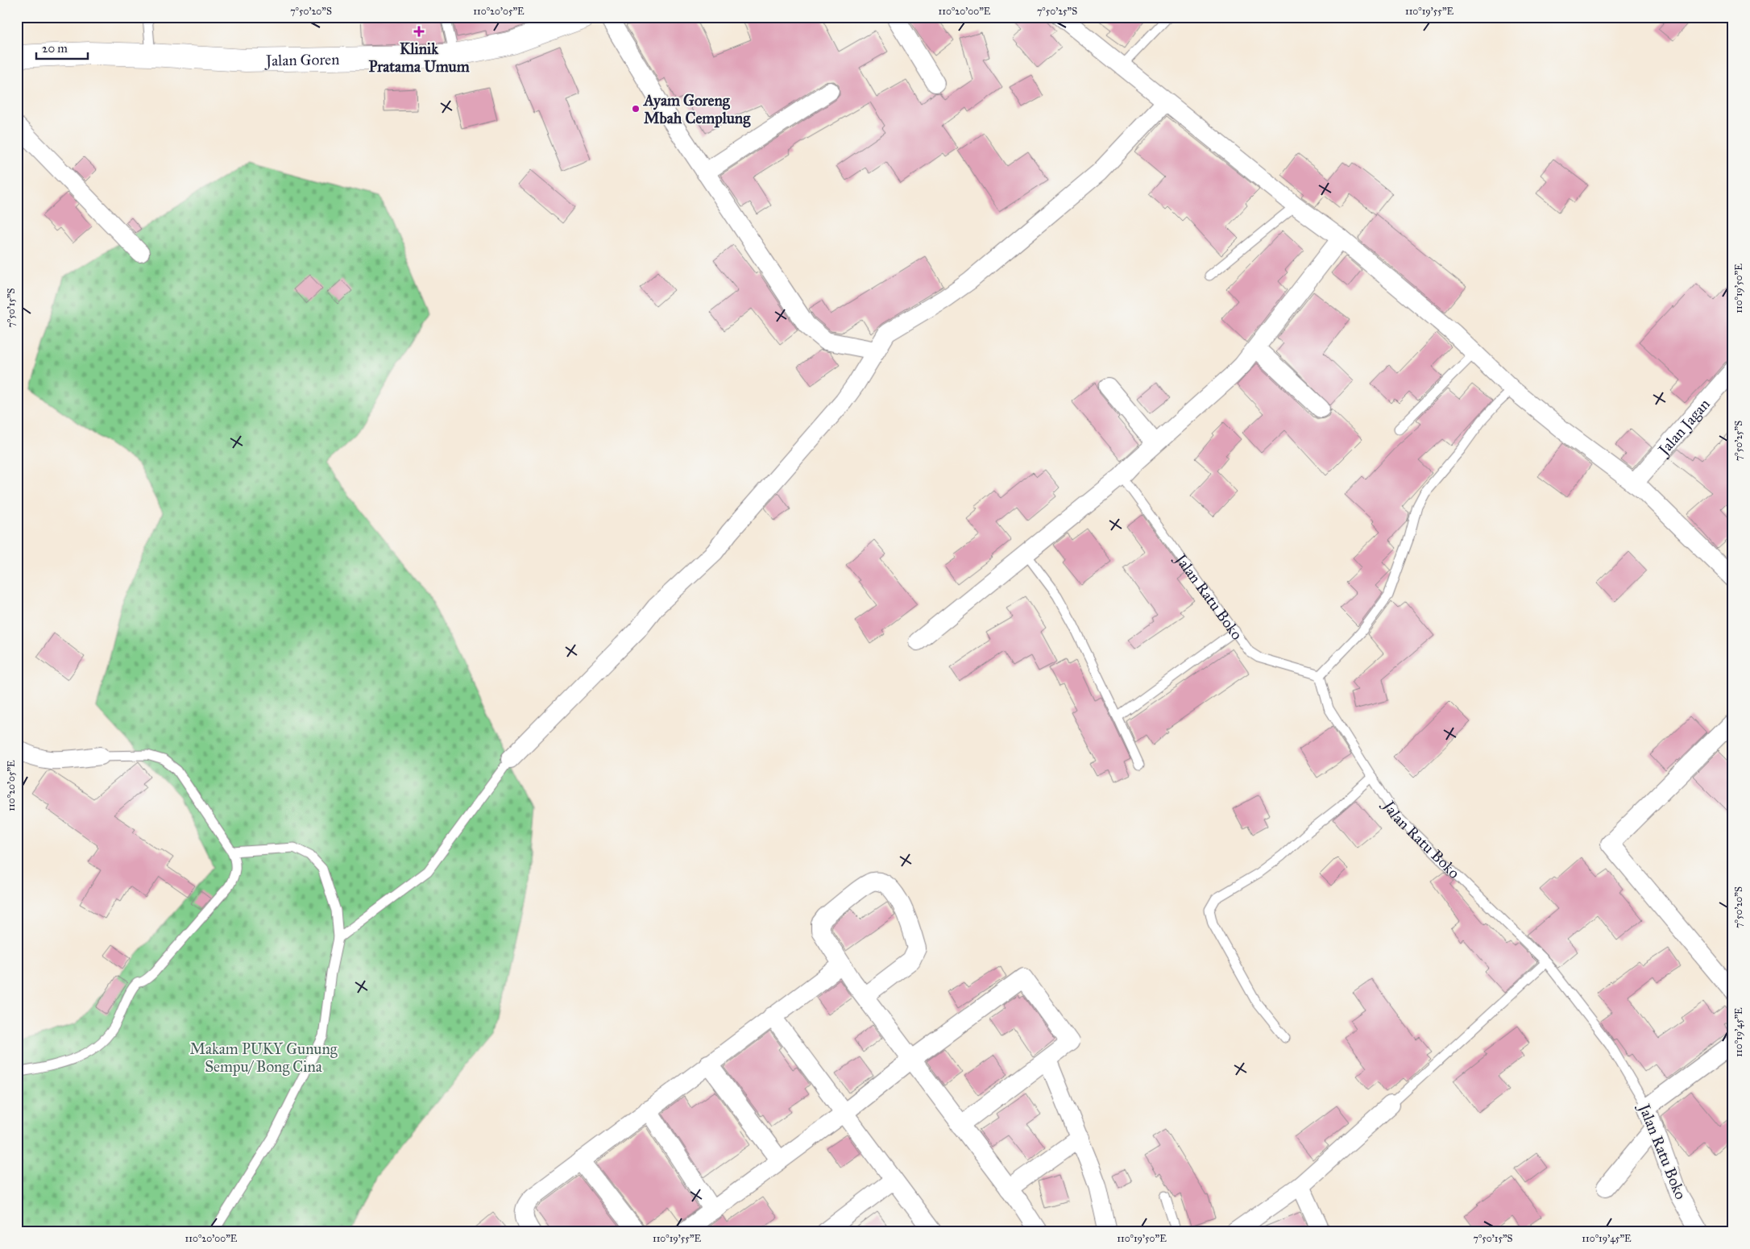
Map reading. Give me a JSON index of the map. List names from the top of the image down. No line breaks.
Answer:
{"streets":{"street":["Jalan Goren","Jalan Jagan","Jalan Ratu Boko"]},"parks":["Makam PUKY Gunung Sempu/ Bong Cina"],"places":{"health":["Klinik Pratama Umum"],"other":["Ayam Goreng Mbah Cemplung"]},"scale_bar":"20 m","coordinates":["7°50'20\"S","110°20'05\"E","110°20'00\"E","7°50'25\"S","110°19'55\"E","110°19'50\"E","7°50'15\"S","110°19'45\"E"]}
